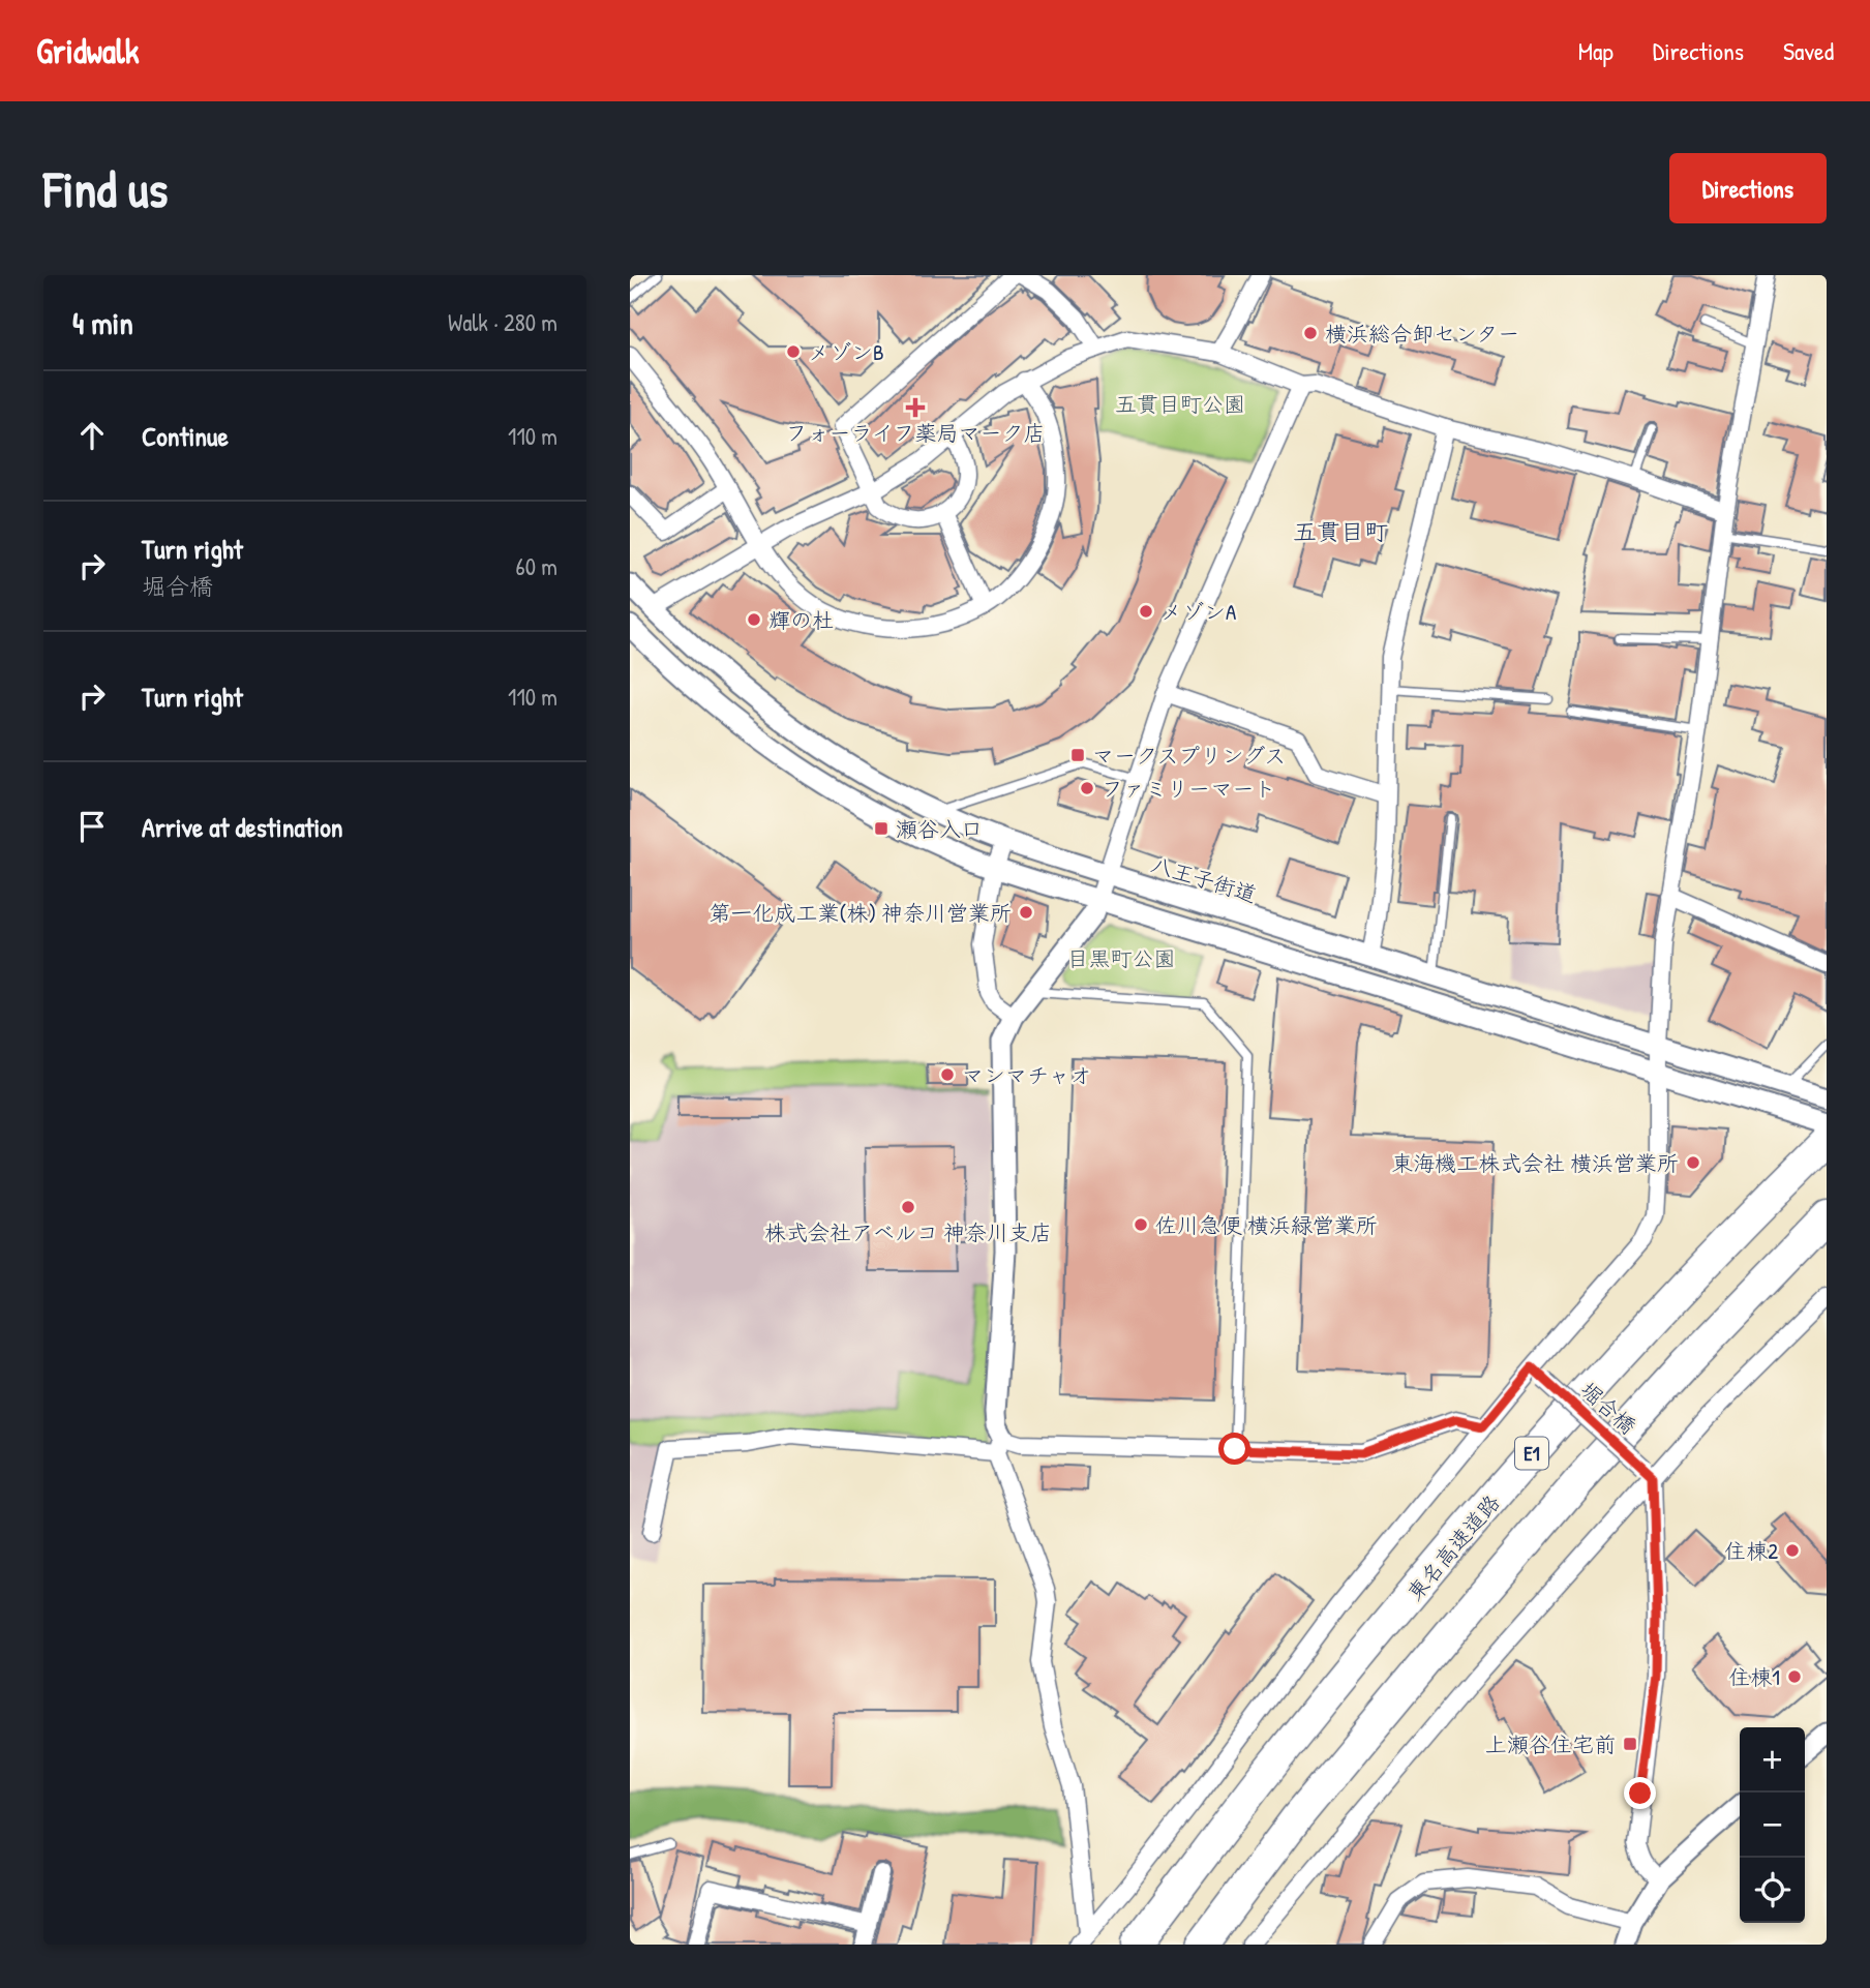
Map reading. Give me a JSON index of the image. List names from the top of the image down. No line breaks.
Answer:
{"streets":{"highway":["E1","東名高速道路"],"street":["八王子街道","堀合橋"]},"districts":["五貫目町"],"parks":["五貫目町公園","目黒町公園"],"places":{"other":["横浜総合卸センター","メゾンB","メゾンA","輝の杜","ファミリーマート","第一化成工業(株) 神奈川営業所","マンマチャオ","東海機工株式会社 横浜営業所","株式会社アベルコ 神奈川支店","佐川急便 横浜緑営業所","住棟2","住棟1"],"health":["フォーライフ薬局マーク店"],"transit":["マークスプリングス","瀬谷入口","上瀬谷住宅前"]},"page":{"header":"Gridwalk","nav":["Map","Directions","Saved"],"buttons":"Directions","title":"Find us","heading":["4 min","Walk · 280 m"],"list":[["Continue","110 m"],["Turn right","堀合橋","60 m"],["Turn right","110 m"],"Arrive at destination"],"map_buttons":["+","−"]}}
